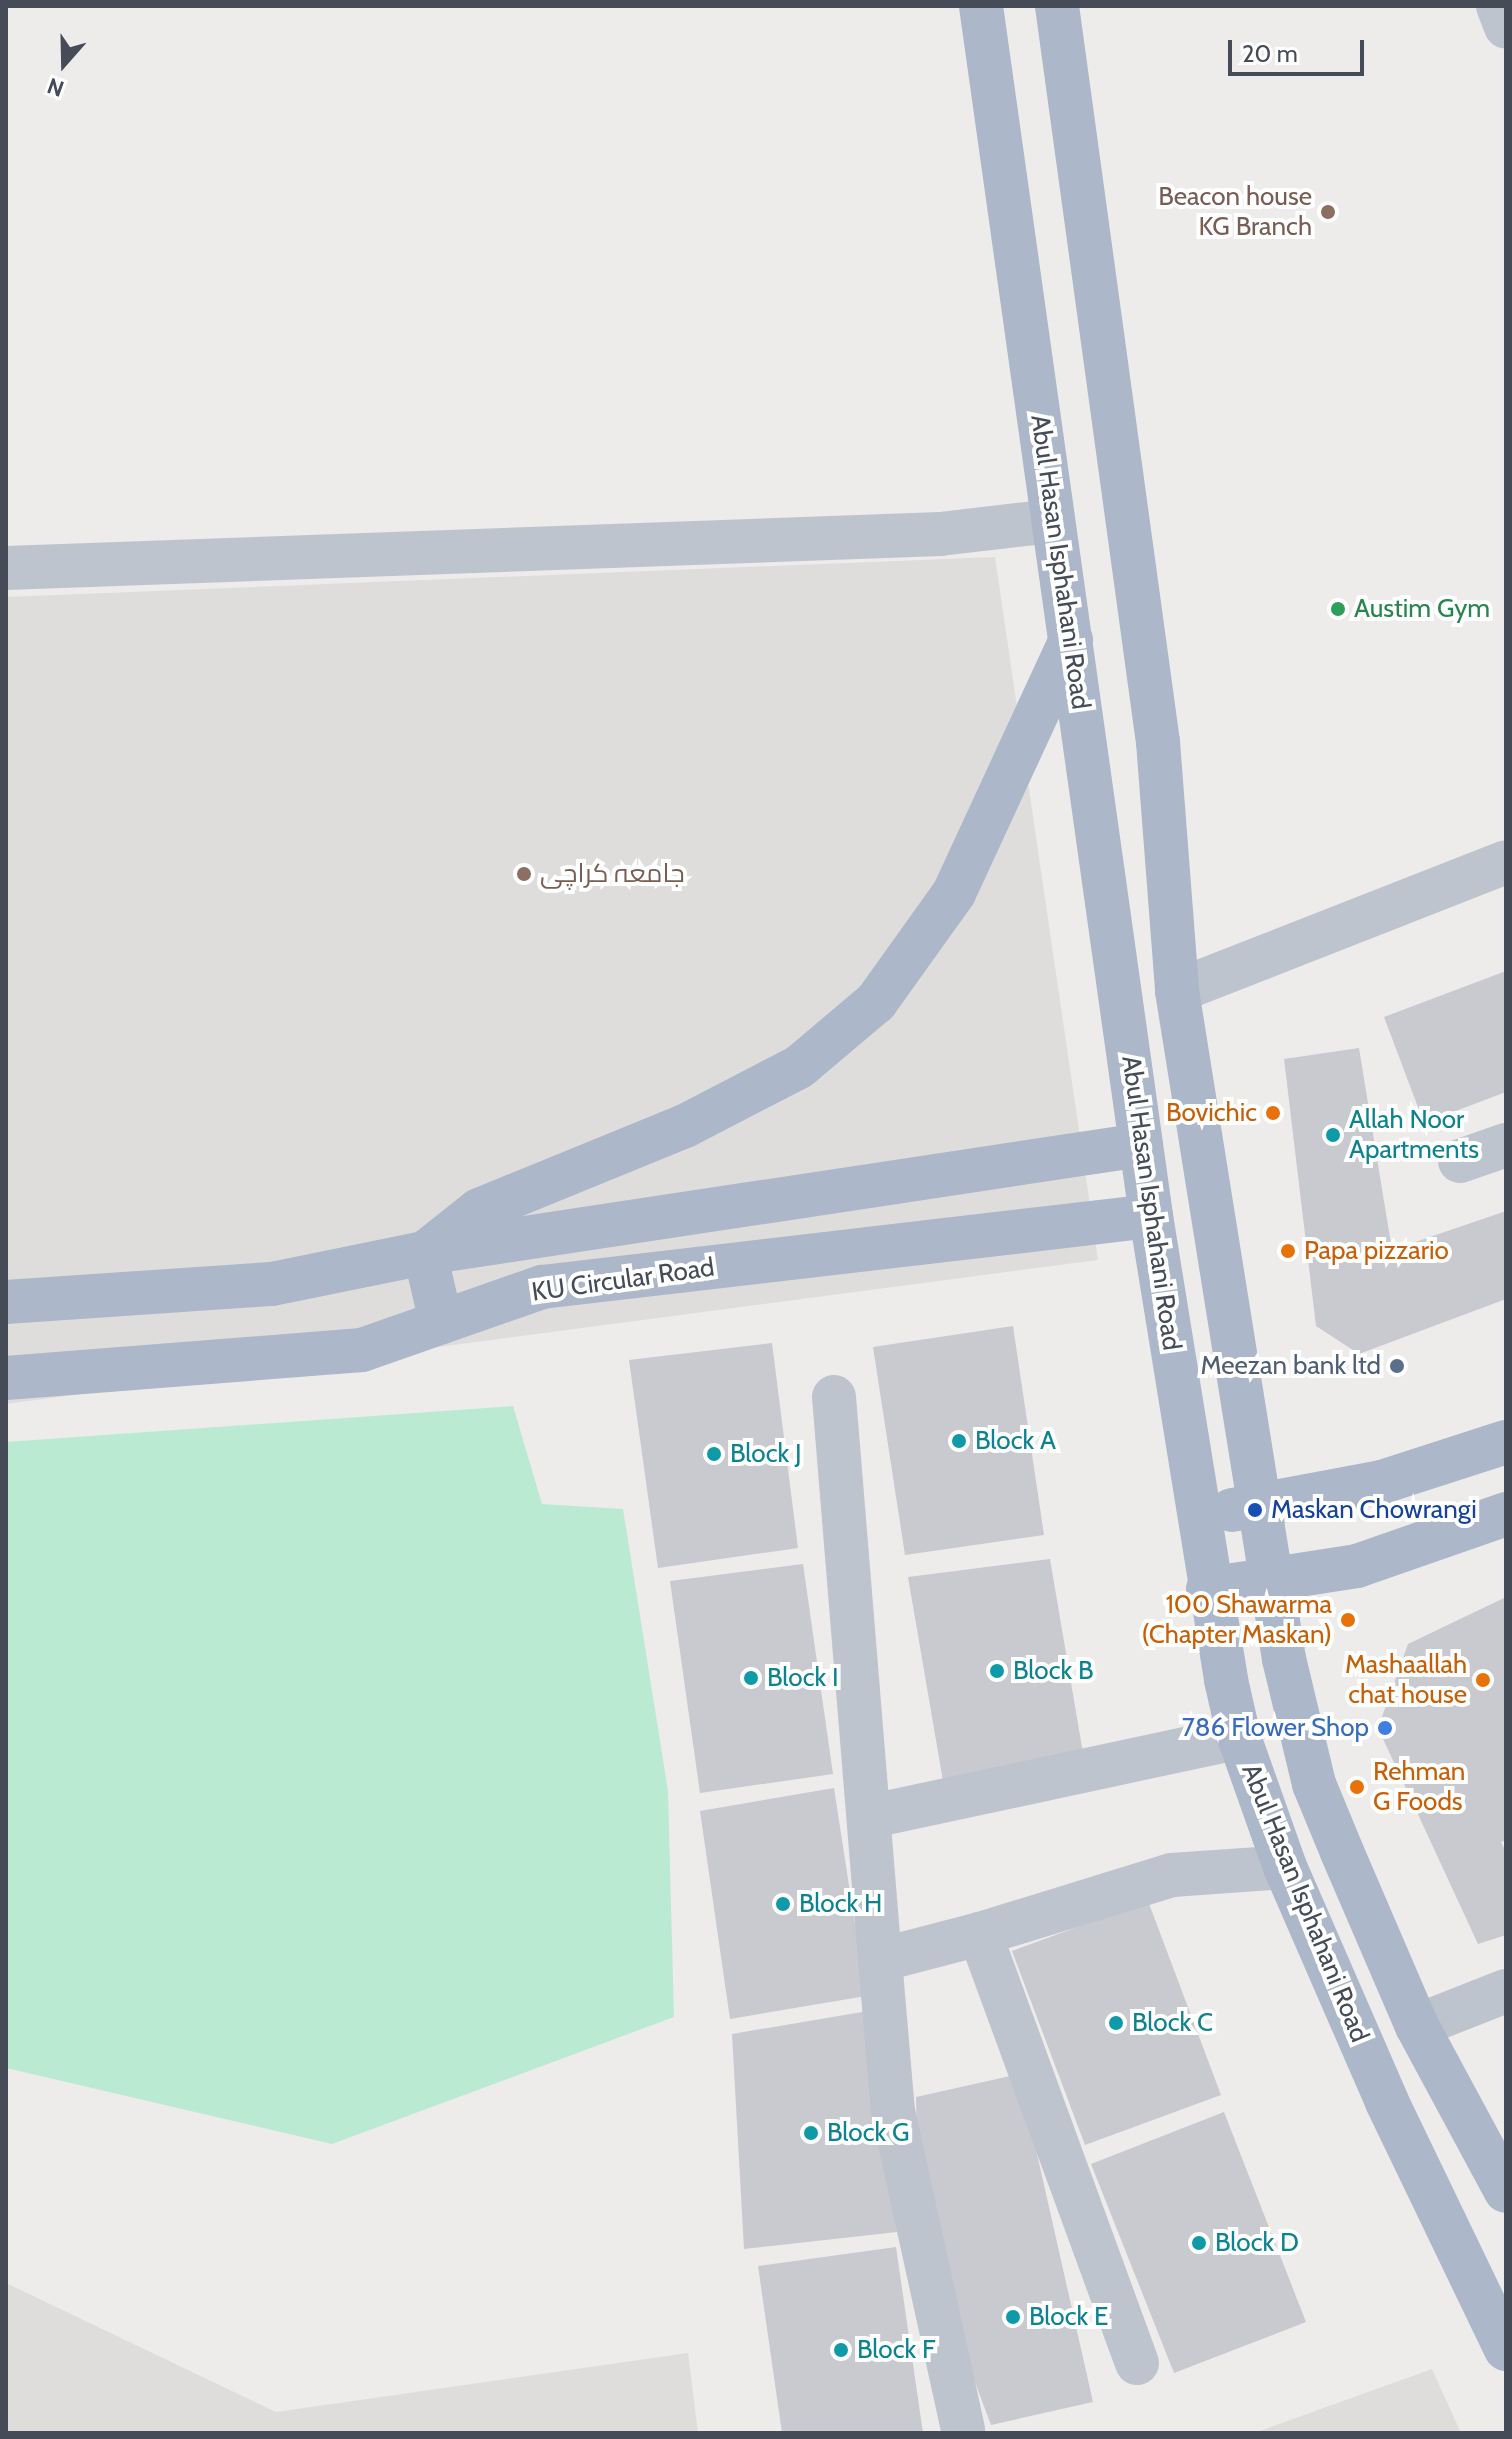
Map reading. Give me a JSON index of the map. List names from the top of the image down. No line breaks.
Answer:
{"streets":{"main road":["Abul Hasan Isphahani Road","KU Circular Road"]},"crossings":[["Abul Hasan Isphahani Road","KU Circular Road"]],"places":["Beacon house KG Branch","Austim Gym","جامعہ کراچی","Bovichic","Allah Noor Apartments","Papa pizzario","Meezan bank ltd","Block A","Block J","Maskan Chowrangi","100 Shawarma (Chapter Maskan)","Block B","Block I","Mashaallah chat house","786 Flower Shop","Rehman G Foods","Block H","Block C","Block G","Block D","Block E","Block F"],"scale_bar":"20 m","north":"bottom"}
